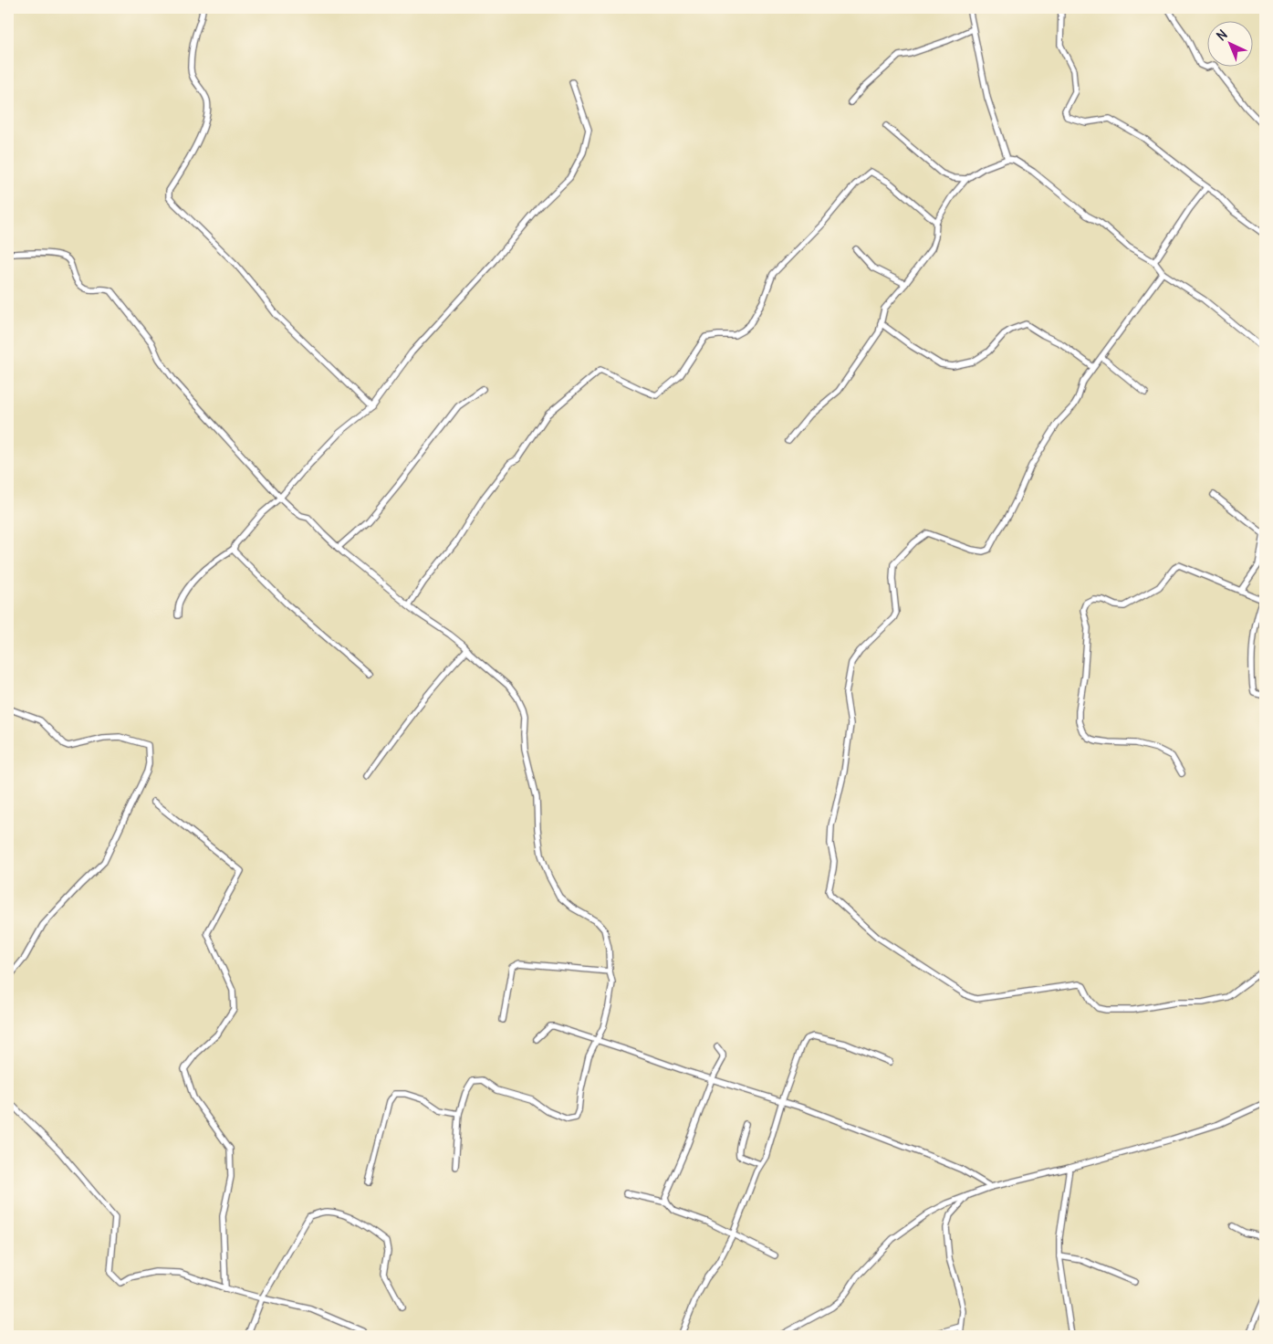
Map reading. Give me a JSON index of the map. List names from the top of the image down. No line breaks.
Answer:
{"north":"top left"}
